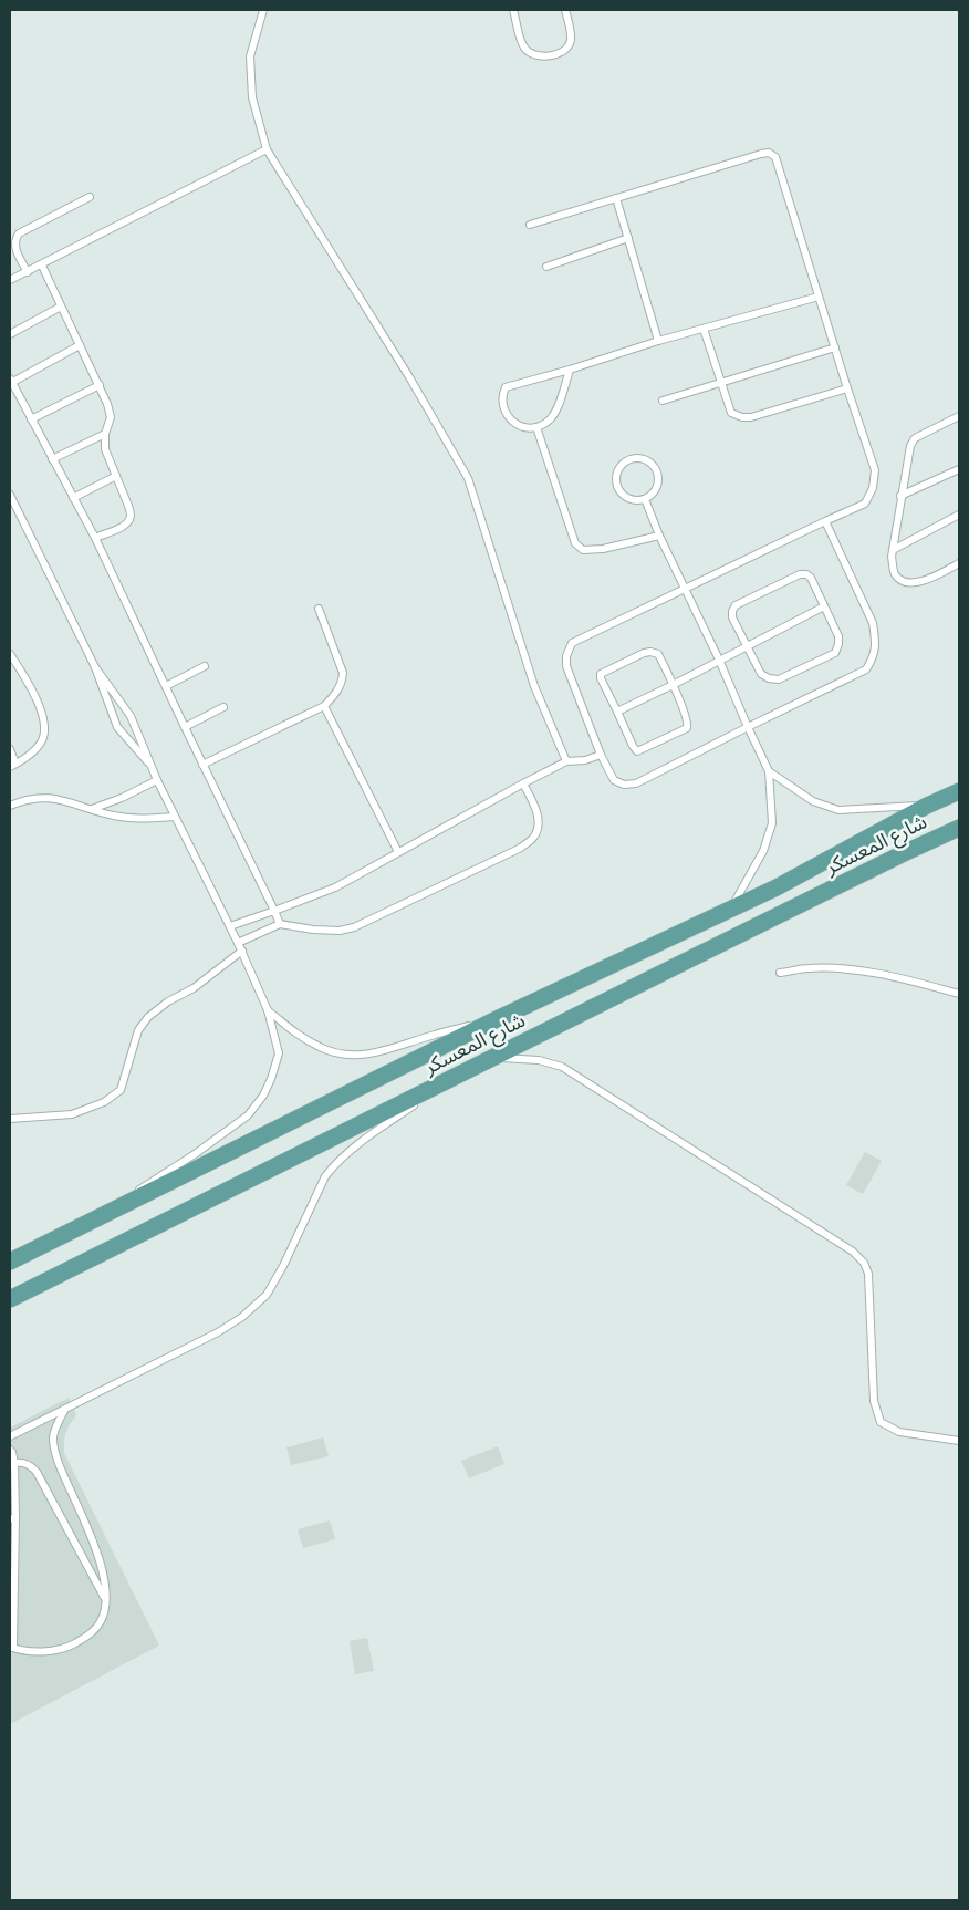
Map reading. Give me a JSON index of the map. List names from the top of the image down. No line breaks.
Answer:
{"streets":{"main road":["شارع المعسكر"]}}
